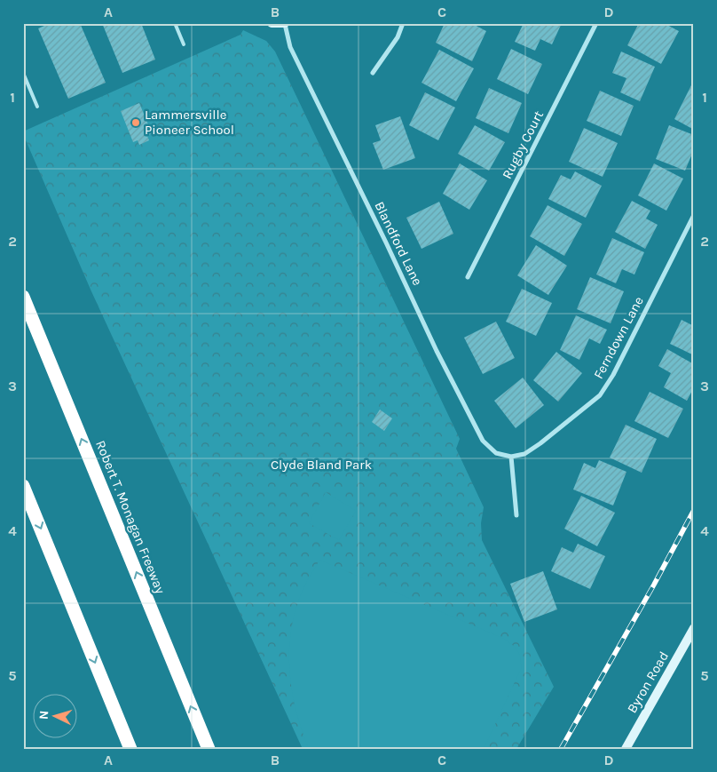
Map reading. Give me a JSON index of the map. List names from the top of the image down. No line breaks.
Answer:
{"streets":{"highway":["Robert T. Monagan Freeway"],"main road":["Byron Road"],"street":["Rugby Court","Blandford Lane","Ferndown Lane"]},"crossings":[["Blandford Lane","Ferndown Lane"]],"parks":["Clyde Bland Park"],"places":["Lammersville Pioneer School"],"north":"left","grid":{"columns":["A","B","C","D"],"rows":["1","2","3","4","5"]}}
